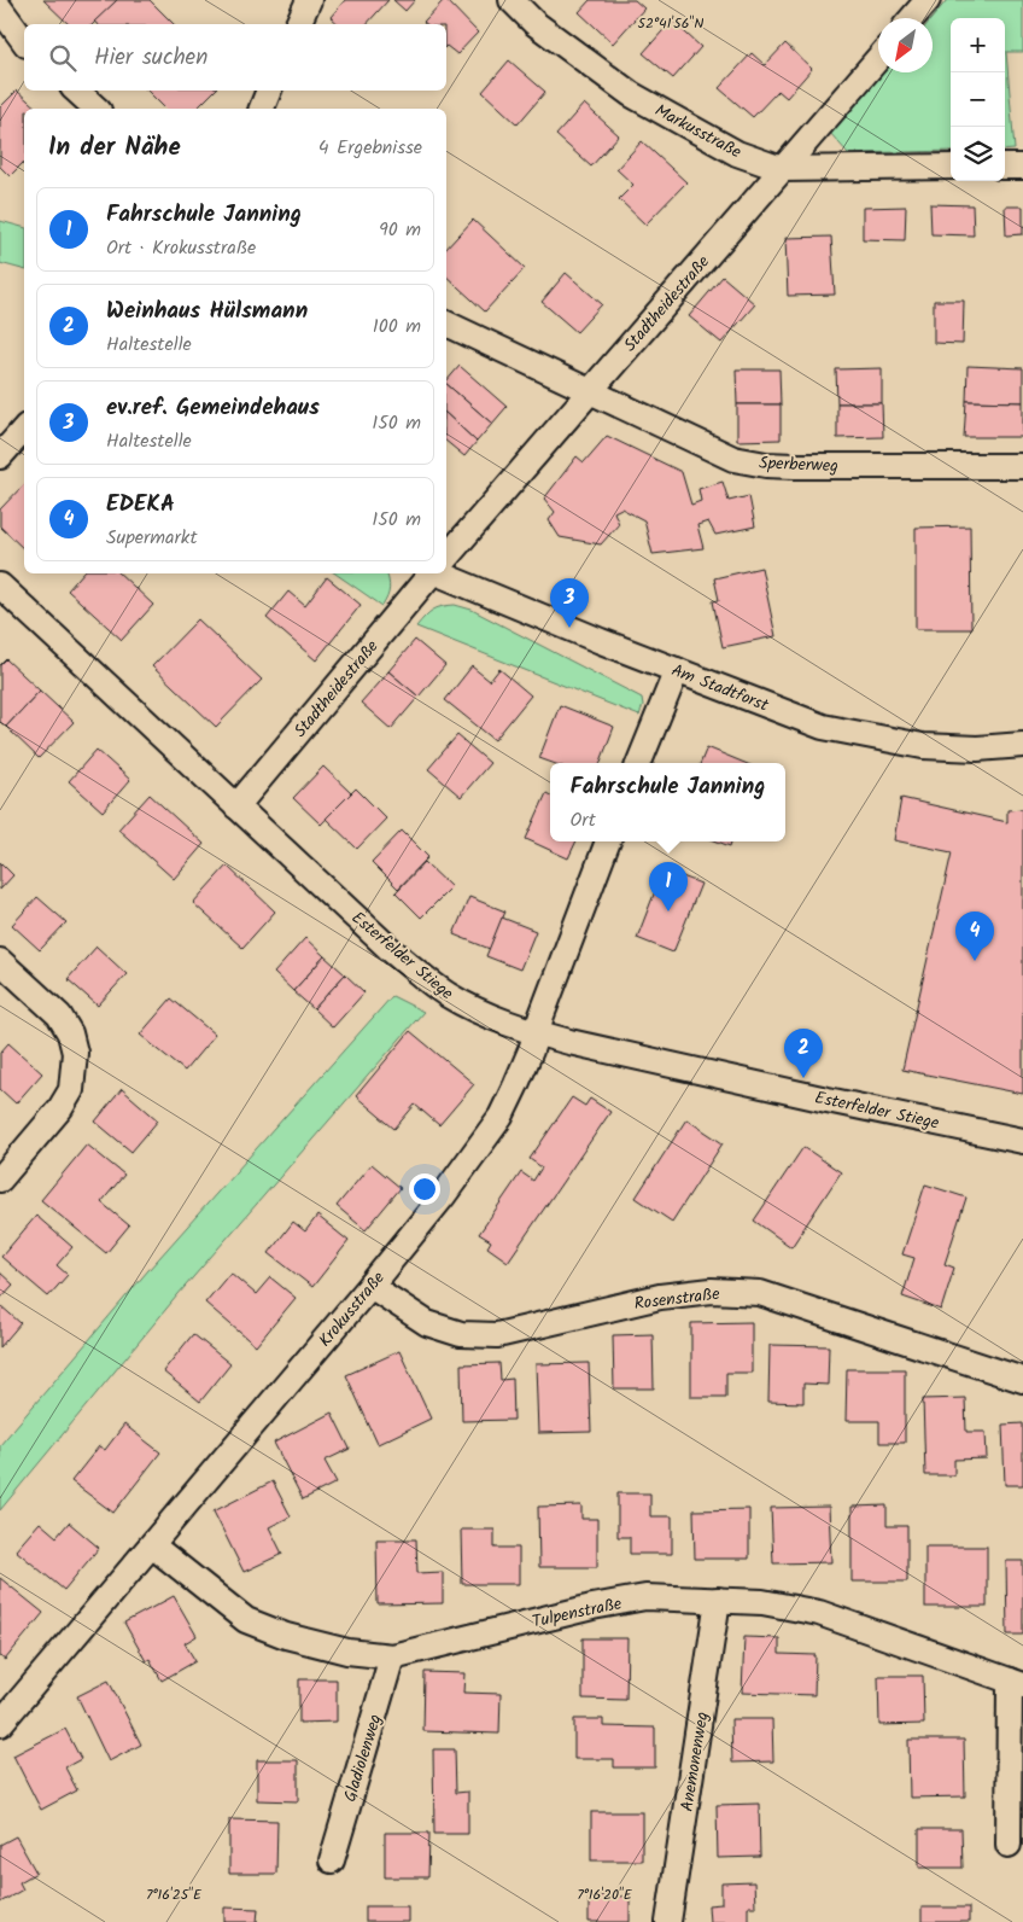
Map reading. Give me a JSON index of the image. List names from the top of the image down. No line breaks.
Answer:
{"streets":{"street":["Markusstraße","Stadtheidestraße","Sperberweg","Am Stadtforst","Esterfelder Stiege","Rosenstraße","Krokusstraße","Tulpenstraße","Gladiolenweg","Anemonenweg"]},"crossings":[["Markusstraße","Stadtheidestraße"],["Stadtheidestraße","Sperberweg"],["Stadtheidestraße","Esterfelder Stiege"],["Esterfelder Stiege","Krokusstraße"],["Rosenstraße","Krokusstraße"],["Krokusstraße","Tulpenstraße"],["Tulpenstraße","Gladiolenweg"],["Tulpenstraße","Anemonenweg"]],"north":"bottom left","page":{"map_buttons":["+","−"],"search":"Hier suchen","heading":["In der Nähe","4 Ergebnisse"],"list":[{"mark":"1","name":"Fahrschule Janning","note":"Ort · Krokusstraße","value":"90 m"},{"mark":"2","name":"Weinhaus Hülsmann","note":"Haltestelle","value":"100 m"},{"mark":"3","name":"ev.ref. Gemeindehaus","note":"Haltestelle","value":"150 m"},{"mark":"4","name":"EDEKA","note":"Supermarkt","value":"150 m"}],"pins":["3","1","4","2"],"popup":["Fahrschule Janning","Ort"]},"coordinates":["52°41'56\"N","7°16'25\"E","7°16'20\"E"]}
